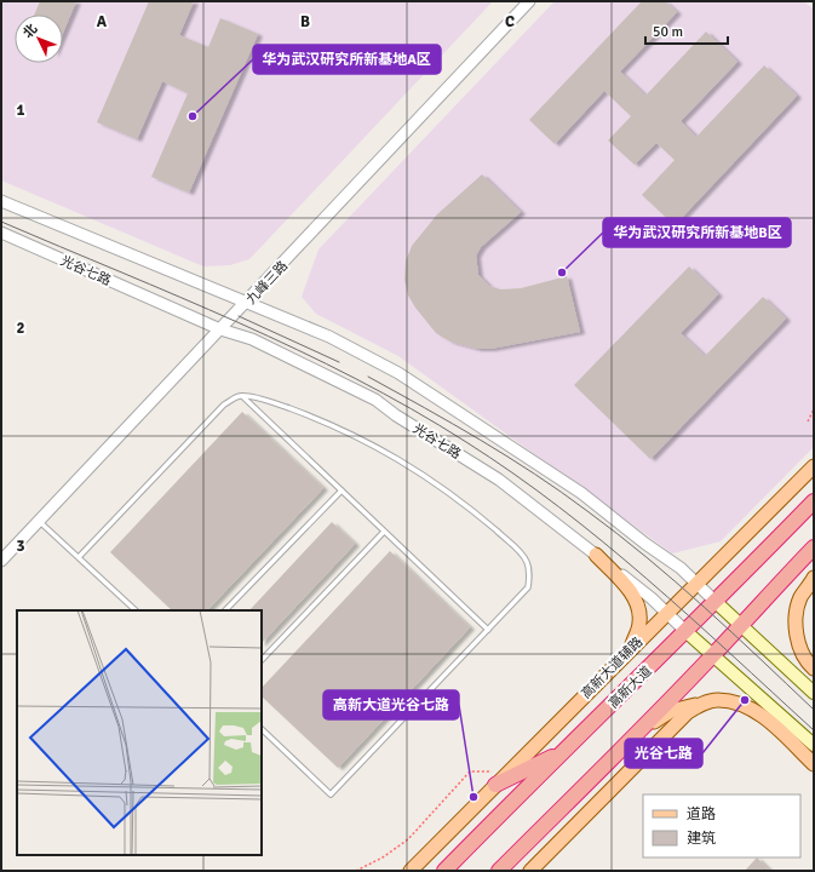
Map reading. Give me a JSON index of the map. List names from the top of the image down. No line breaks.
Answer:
{"streets":{"highway":["高新大道"],"main road":["光谷七路","高新大道辅路"],"street":["九峰三路"]},"crossings":[["光谷七路","九峰三路"],["光谷七路","高新大道辅路"],["光谷七路","高新大道"]],"places":["华为武汉研究所新基地A区","华为武汉研究所新基地B区","光谷七路","高新大道光谷七路"],"legend":["道路","建筑"],"scale_bar":"50 m","north":"top left","grid":{"columns":["A","B","C"],"rows":["1","2","3"]}}
